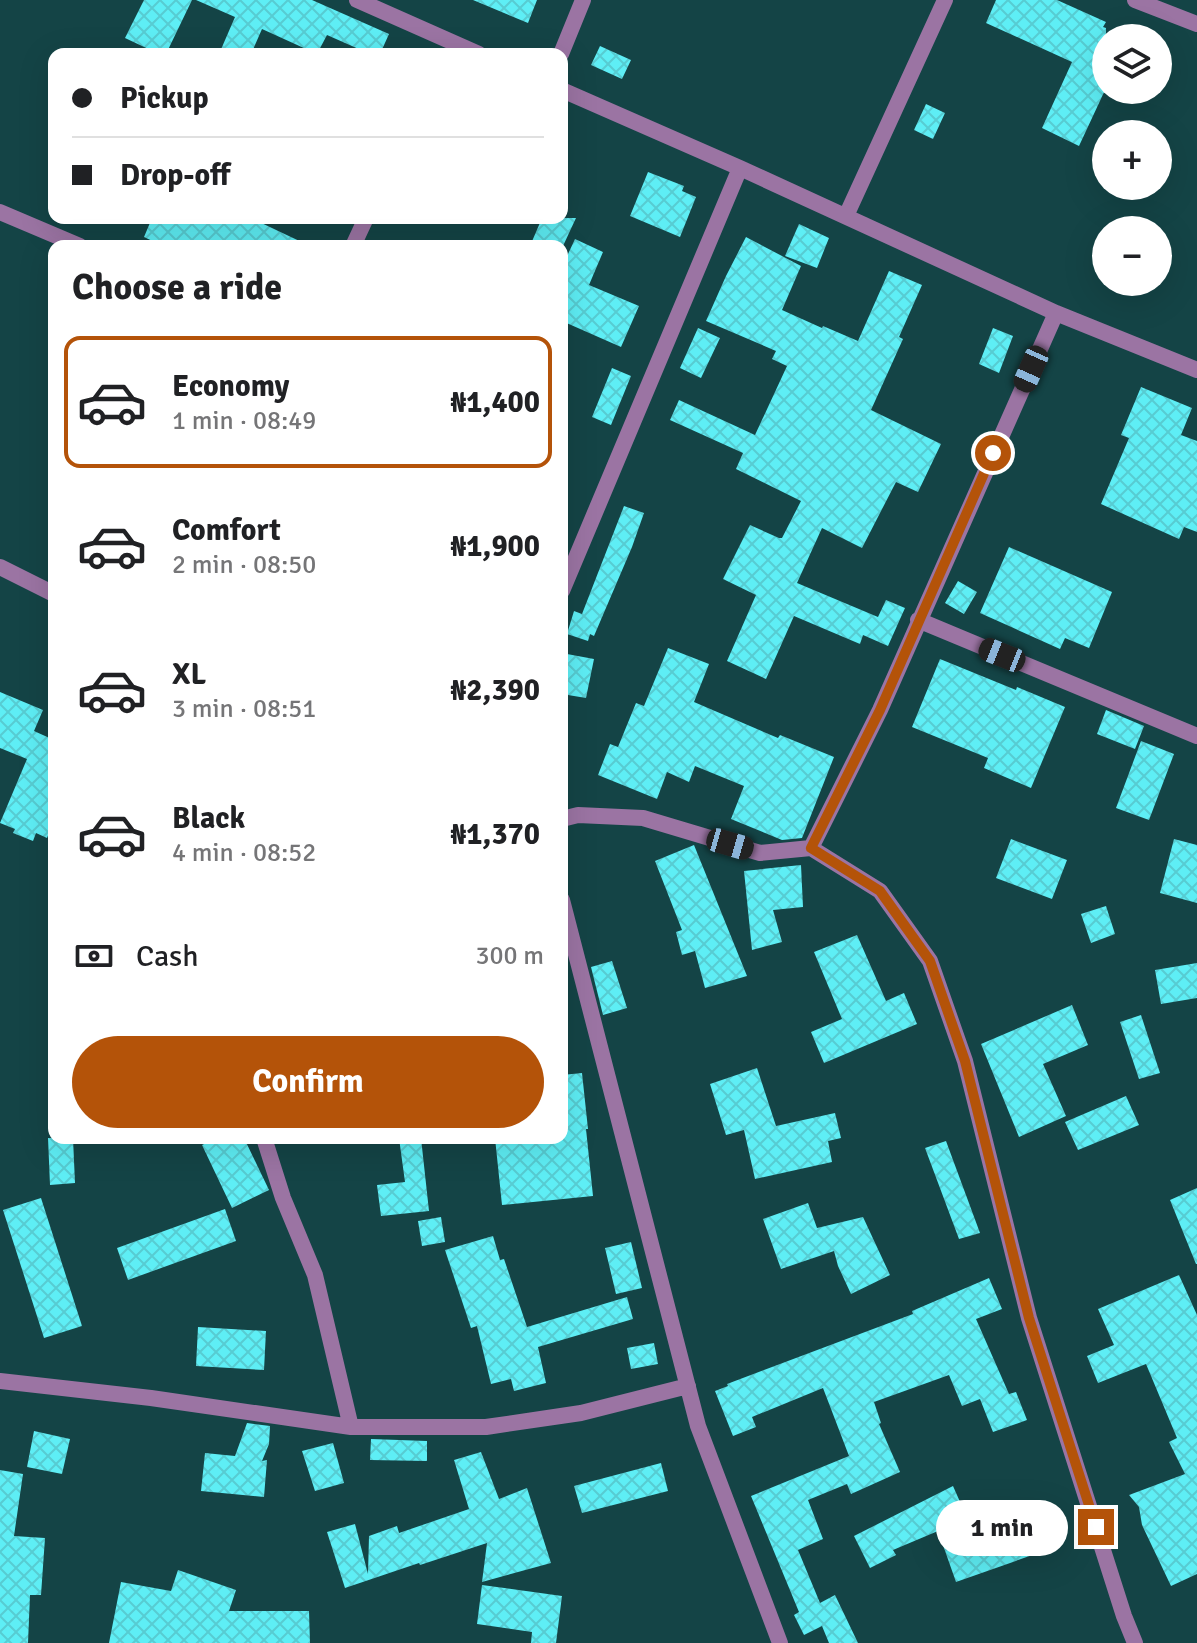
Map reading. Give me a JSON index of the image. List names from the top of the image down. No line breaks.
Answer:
{"page":{"map_buttons":["+","−"],"banner":["Pickup","Drop-off"],"heading":"Choose a ride","list":[{"name":"Economy","note":"1 min · 08:49","value":"₦1,400"},{"name":"Comfort","note":"2 min · 08:50","value":"₦1,900"},{"name":"XL","note":"3 min · 08:51","value":"₦2,390"},{"name":"Black","note":"4 min · 08:52","value":"₦1,370"}],"pay":["Cash","300 m"],"buttons":"Confirm","bubble":"1 min"}}
